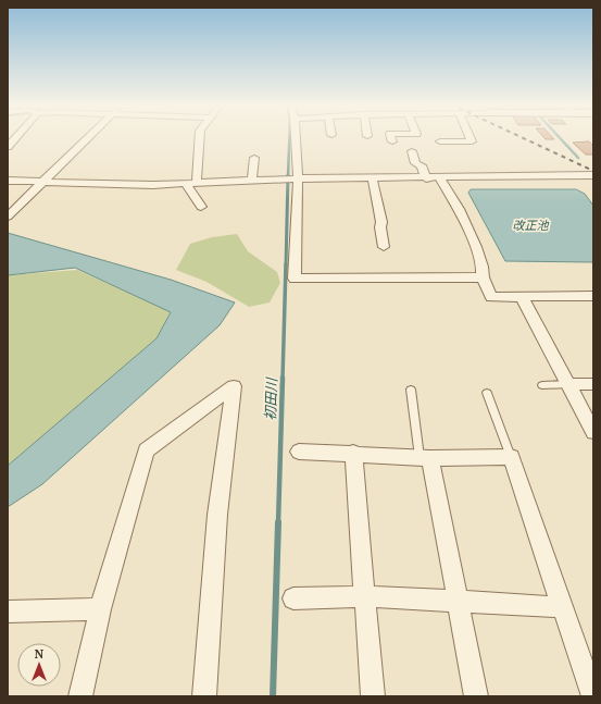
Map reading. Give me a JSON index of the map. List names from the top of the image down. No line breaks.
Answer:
{"water":["改正池","初田川"],"north":"top"}
